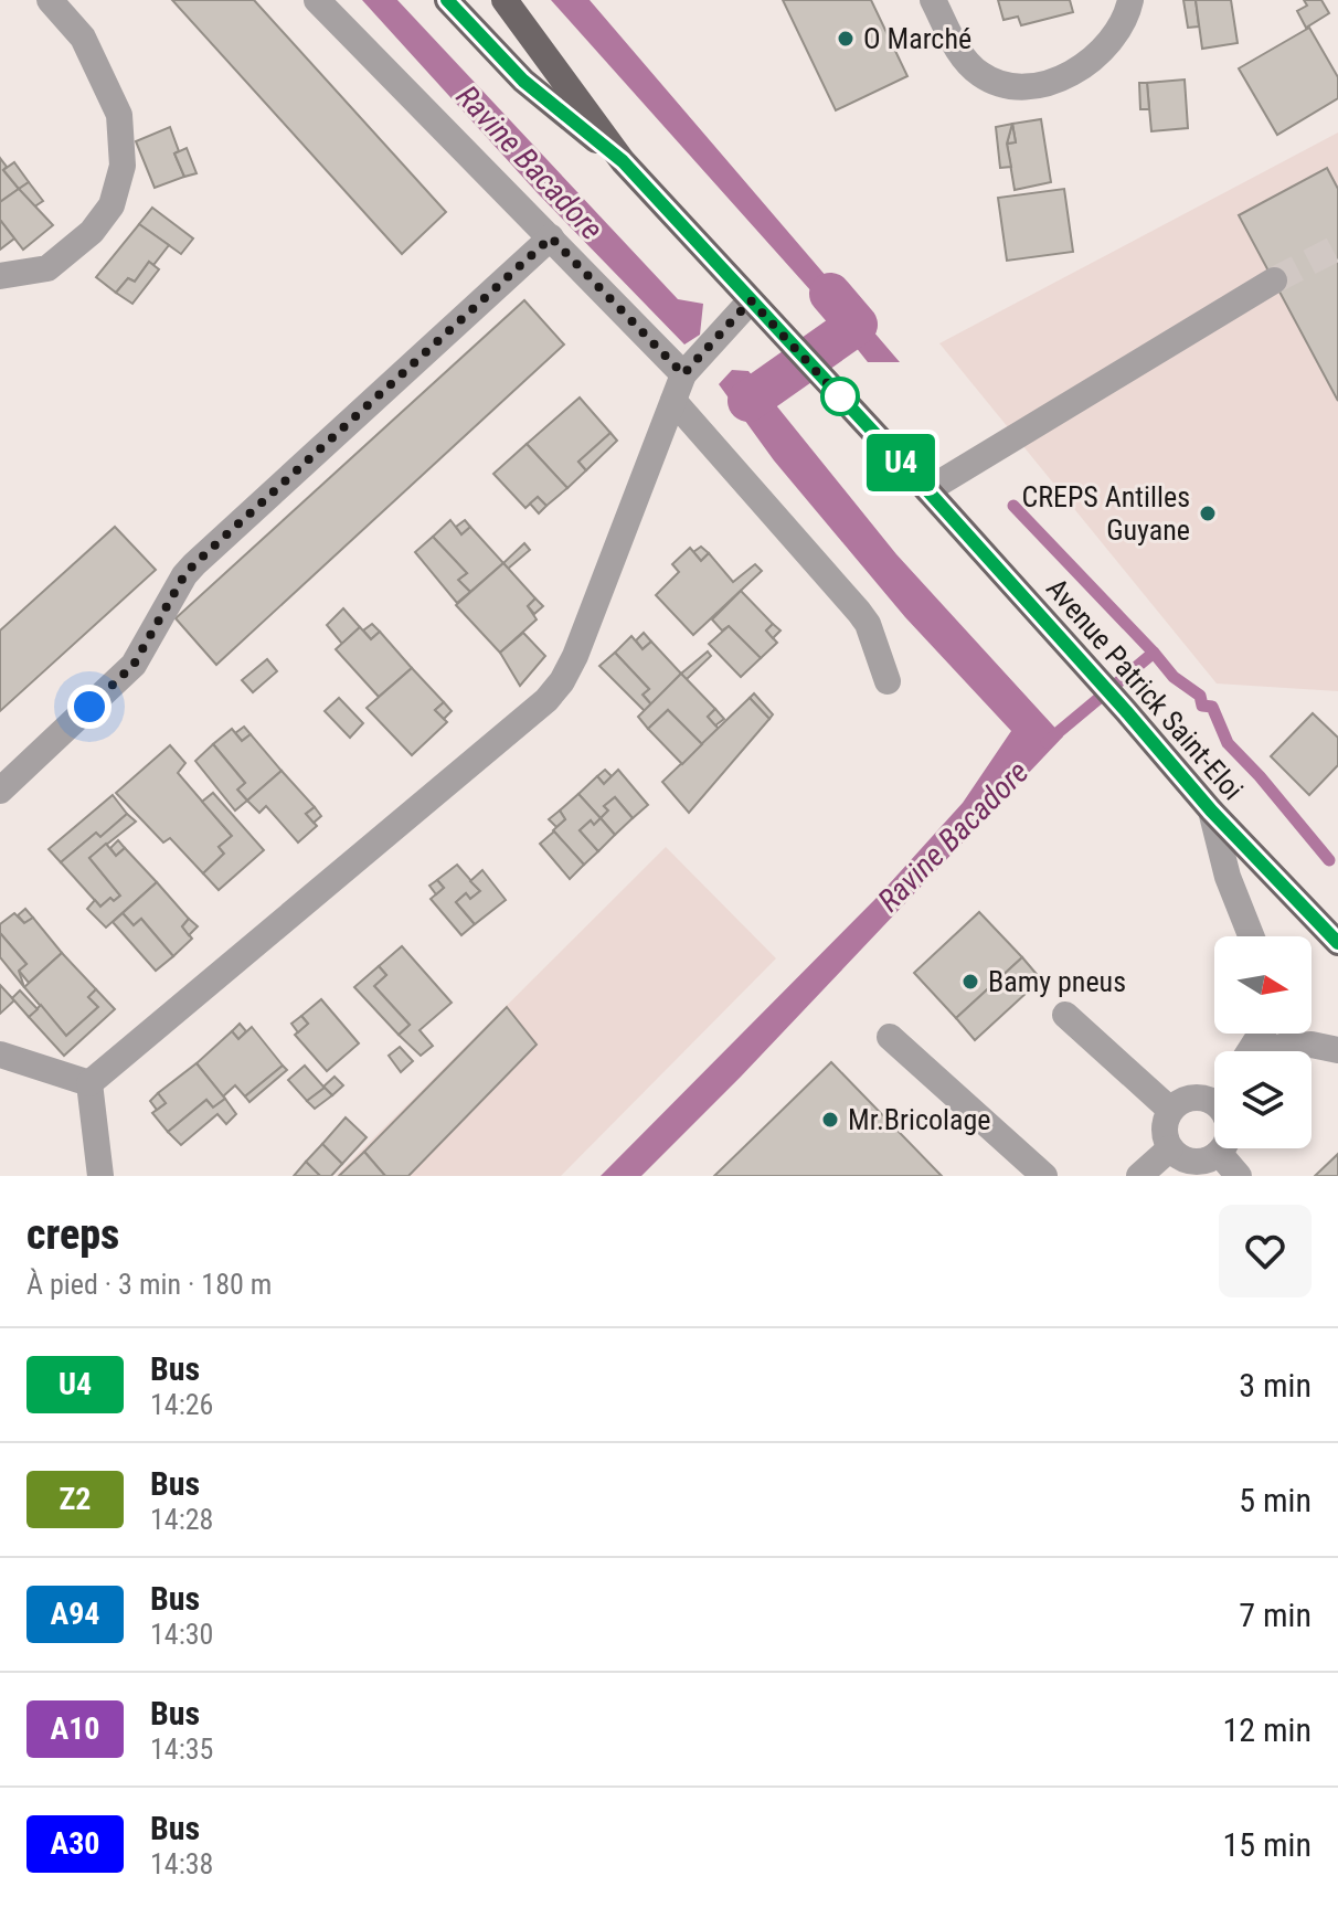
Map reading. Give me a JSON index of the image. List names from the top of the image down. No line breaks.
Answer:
{"streets":{"main road":["Avenue Patrick Saint-Eloi"]},"water":["Ravine Bacadore"],"places":["O Marché","CREPS Antilles Guyane","Bamy pneus","Mr.Bricolage"],"lines":["bus line U4"],"north":"right","page":{"on_map":"U4","heading":["creps","À pied · 3 min · 180 m"],"list":[{"mark":"U4","name":"Bus","note":"14:26","value":"3 min"},{"mark":"Z2","name":"Bus","note":"14:28","value":"5 min"},{"mark":"A94","name":"Bus","note":"14:30","value":"7 min"},{"mark":"A10","name":"Bus","note":"14:35","value":"12 min"},{"mark":"A30","name":"Bus","note":"14:38","value":"15 min"}]}}
